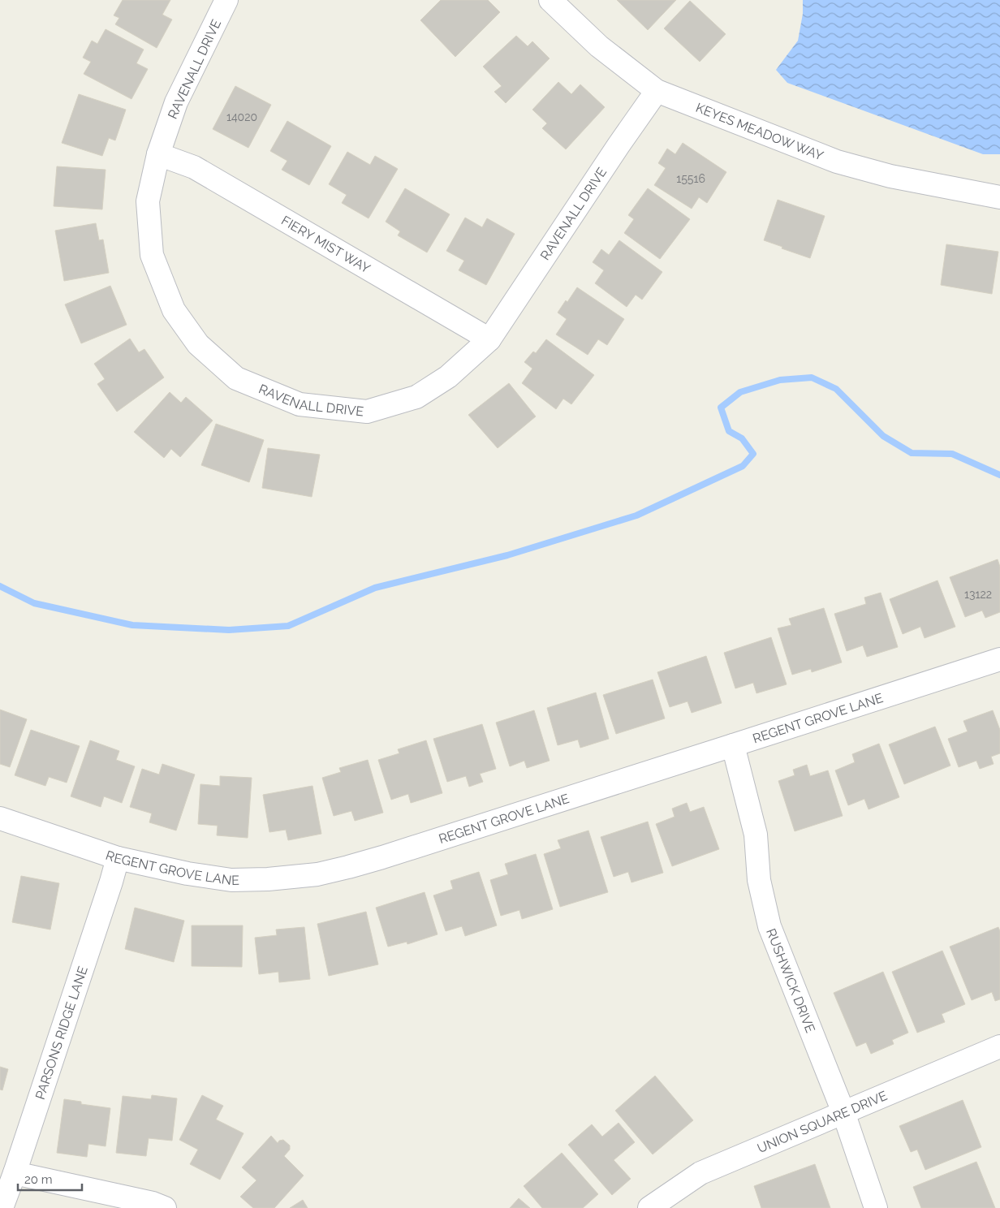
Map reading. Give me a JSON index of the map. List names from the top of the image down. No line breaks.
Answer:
{"streets":{"street":["RAVENALL DRIVE","KEYES MEADOW WAY","FIERY MIST WAY","REGENT GROVE LANE","RUSHWICK DRIVE","PARSONS RIDGE LANE","UNION SQUARE DRIVE"]},"crossings":[["RAVENALL DRIVE","KEYES MEADOW WAY"],["RAVENALL DRIVE","FIERY MIST WAY"],["REGENT GROVE LANE","RUSHWICK DRIVE"],["REGENT GROVE LANE","PARSONS RIDGE LANE"],["RUSHWICK DRIVE","UNION SQUARE DRIVE"]],"house_numbers":["14020","15516","13122"],"scale_bar":"20 m"}
